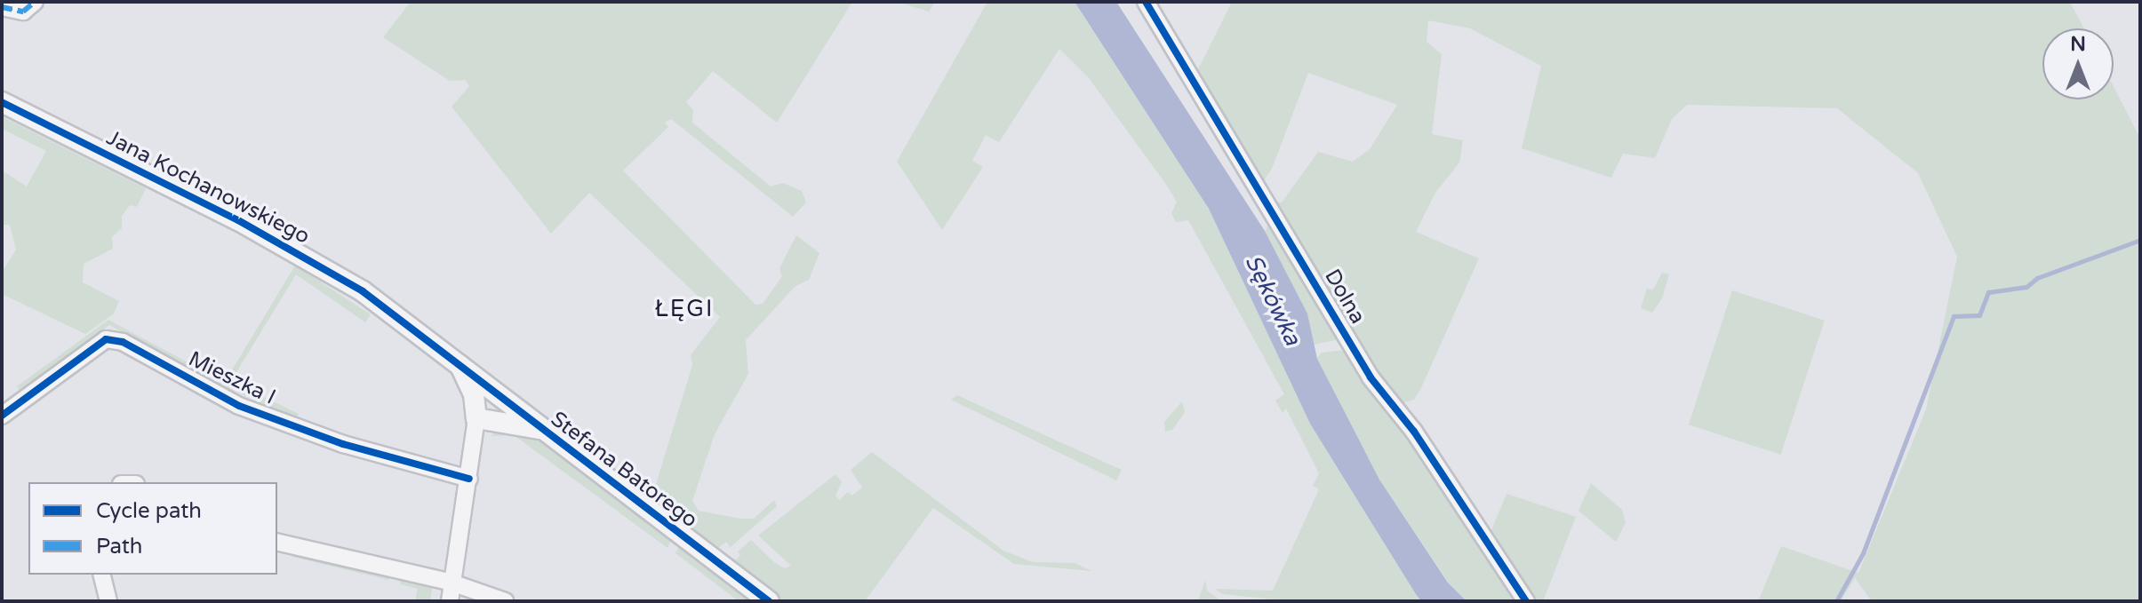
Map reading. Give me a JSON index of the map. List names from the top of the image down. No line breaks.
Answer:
{"streets":{"street":["Jana Kochanowskiego","Dolna","Mieszka I","Stefana Batorego"]},"crossings":[["Jana Kochanowskiego","Stefana Batorego"]],"districts":["ŁĘGI"],"water":["Sękówka"],"legend":["Cycle path","Path"],"north":"top"}
